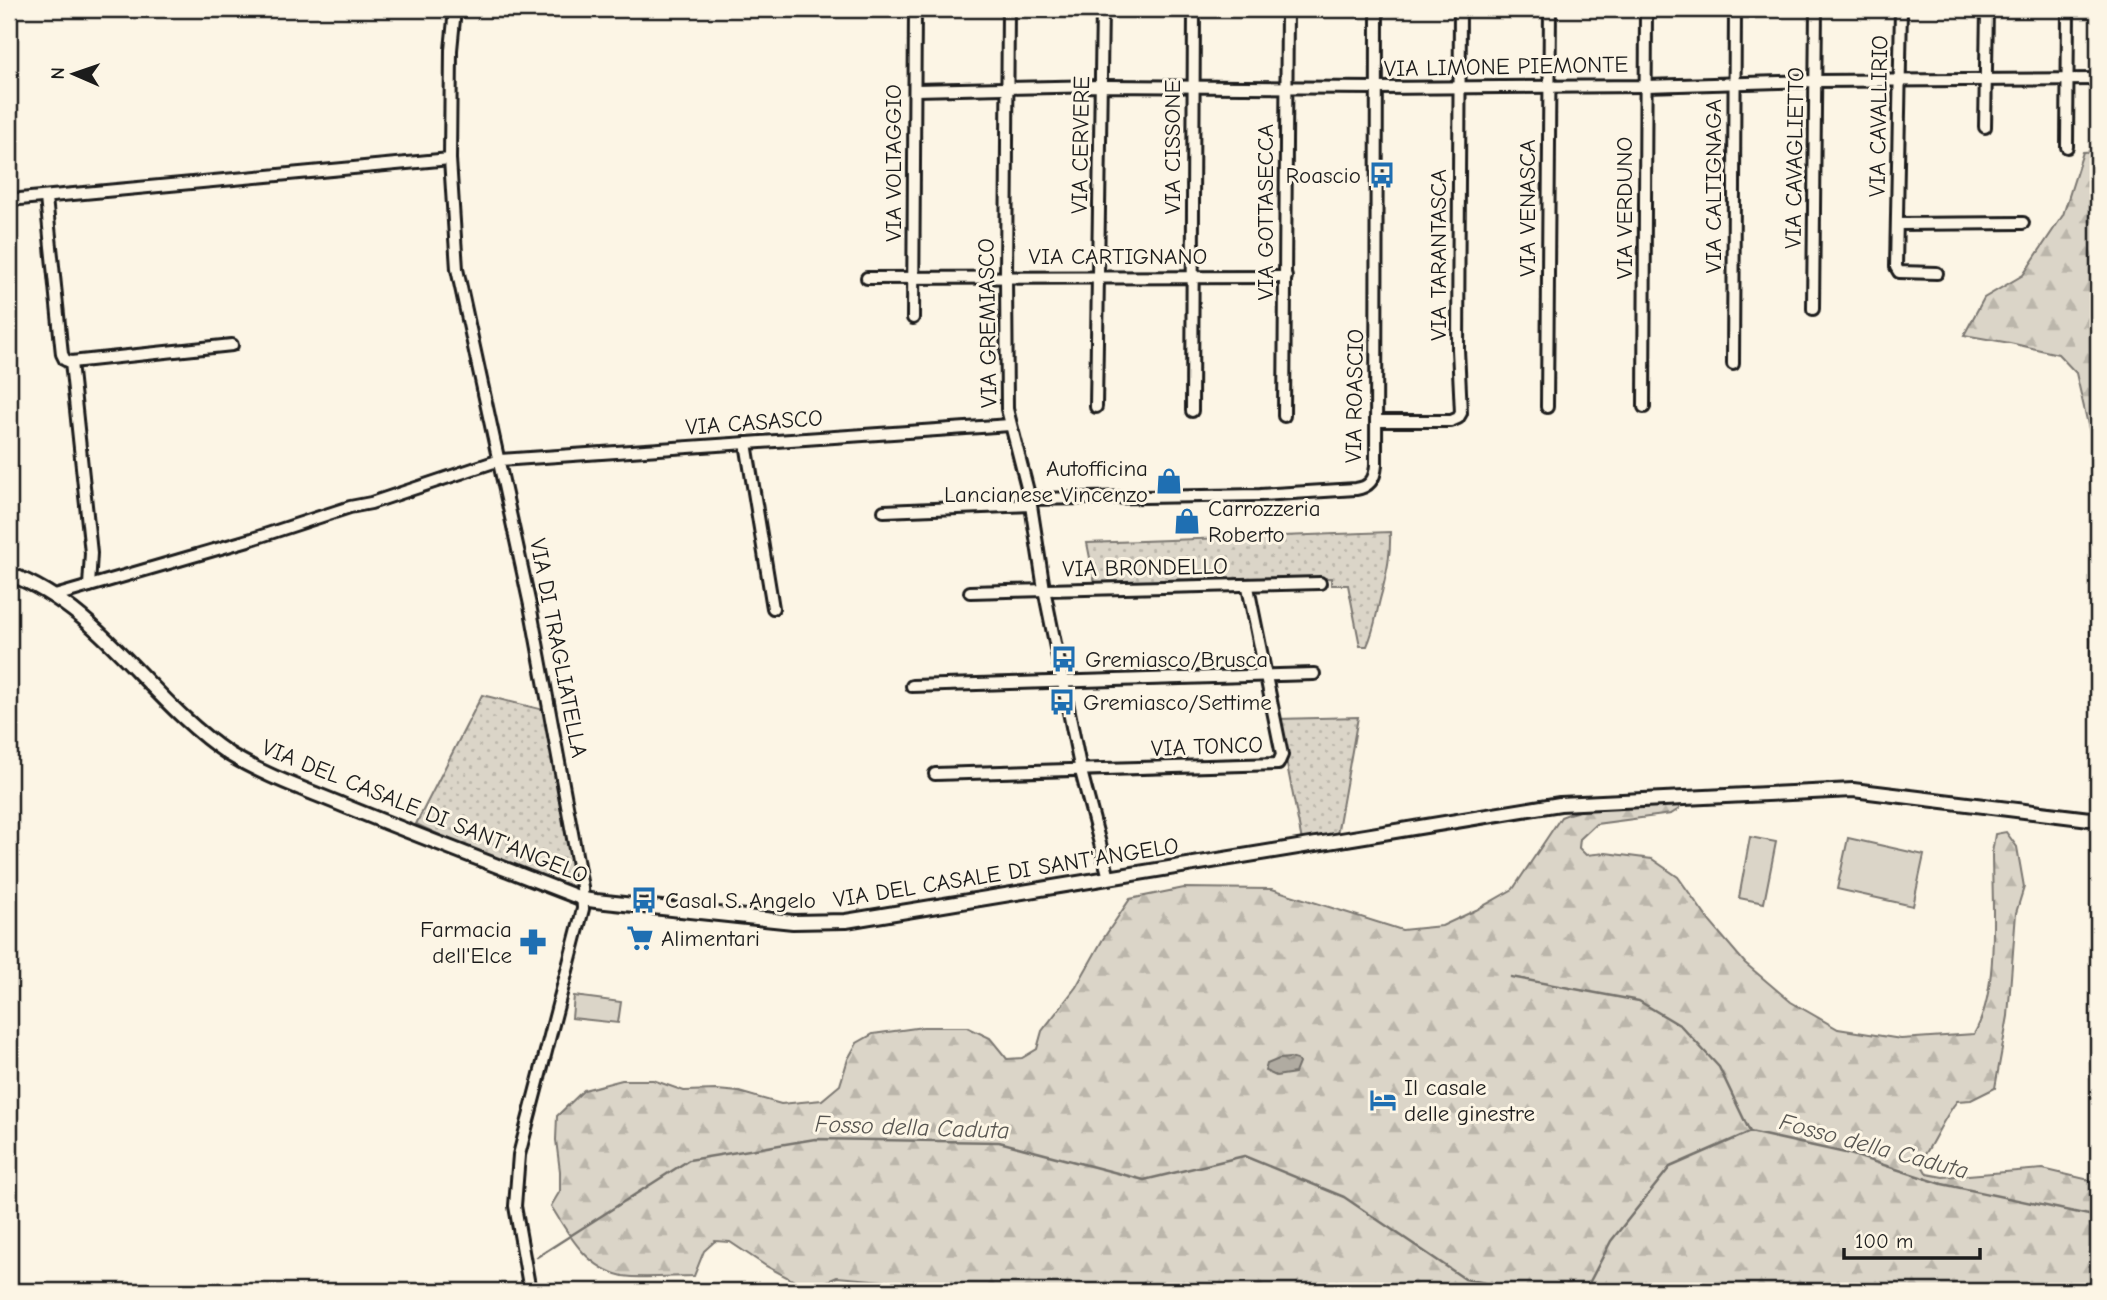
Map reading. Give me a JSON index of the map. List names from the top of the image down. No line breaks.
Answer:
{"streets":{"main road":["VIA DEL CASALE DI SANT'ANGELO"],"street":["VIA LIMONE PIEMONTE","VIA CAVALLIRIO","VIA CERVERE","VIA CISSONE","VIA CAVAGLIETTO","VIA VOLTAGGIO","VIA CALTIGNAGA","VIA VENASCA","VIA VERDUNO","VIA GOTTASECCA","VIA TARANTASCA","VIA CARTIGNANO","VIA GREMIASCO","VIA ROASCIO","VIA CASASCO","VIA BRONDELLO","VIA DI TRAGLIATELLA","VIA TONCO"]},"crossings":[["VIA LIMONE PIEMONTE","VIA CAVALLIRIO"],["VIA LIMONE PIEMONTE","VIA CERVERE"],["VIA LIMONE PIEMONTE","VIA CISSONE"],["VIA LIMONE PIEMONTE","VIA CAVAGLIETTO"],["VIA LIMONE PIEMONTE","VIA VOLTAGGIO"],["VIA LIMONE PIEMONTE","VIA CALTIGNAGA"],["VIA LIMONE PIEMONTE","VIA VENASCA"],["VIA LIMONE PIEMONTE","VIA VERDUNO"],["VIA LIMONE PIEMONTE","VIA GOTTASECCA"],["VIA LIMONE PIEMONTE","VIA TARANTASCA"],["VIA LIMONE PIEMONTE","VIA GREMIASCO"],["VIA LIMONE PIEMONTE","VIA ROASCIO"],["VIA CERVERE","VIA CARTIGNANO"],["VIA CISSONE","VIA CARTIGNANO"],["VIA VOLTAGGIO","VIA CARTIGNANO"],["VIA GOTTASECCA","VIA CARTIGNANO"],["VIA TARANTASCA","VIA ROASCIO"],["VIA CARTIGNANO","VIA GREMIASCO"],["VIA GREMIASCO","VIA ROASCIO"],["VIA GREMIASCO","VIA CASASCO"],["VIA GREMIASCO","VIA BRONDELLO"],["VIA GREMIASCO","VIA TONCO"],["VIA GREMIASCO","VIA DEL CASALE DI SANT'ANGELO"],["VIA CASASCO","VIA DI TRAGLIATELLA"],["VIA CASASCO","VIA DEL CASALE DI SANT'ANGELO"],["VIA BRONDELLO","VIA TONCO"],["VIA DI TRAGLIATELLA","VIA DEL CASALE DI SANT'ANGELO"]],"water":["Fosso della Caduta"],"places":{"bus stop":["Roascio","Gremiasco/Brusca","Gremiasco/Settime","Casal S. Angelo"],"shop":["Autofficina Lancianese Vincenzo","Carrozzeria Roberto"],"supermarket":["Alimentari"],"pharmacy":["Farmacia dell'Elce"],"hotel":["Il casale delle ginestre"]},"scale_bar":"100 m","north":"left"}
